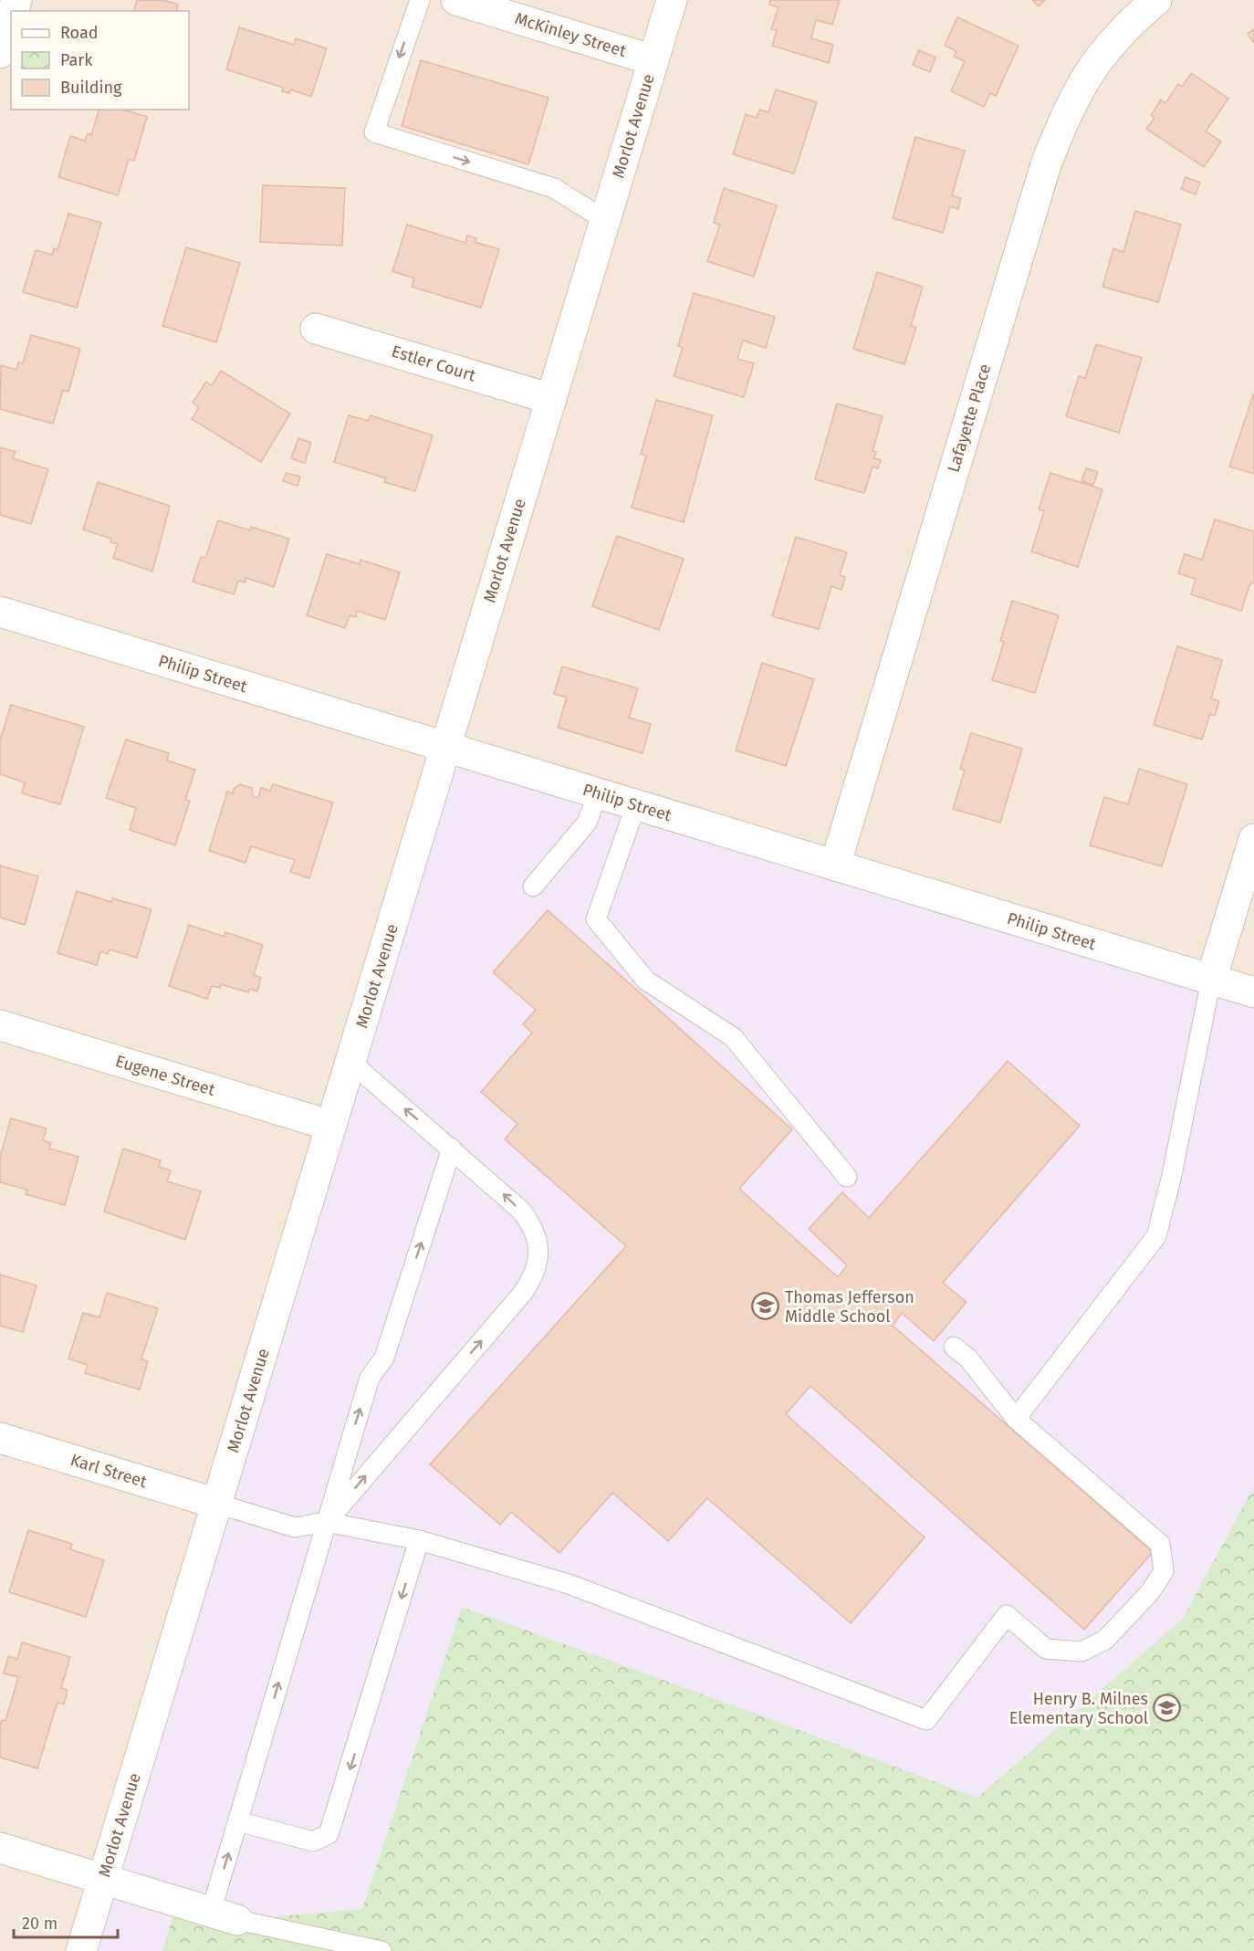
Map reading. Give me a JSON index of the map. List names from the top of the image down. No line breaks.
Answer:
{"streets":{"street":["McKinley Street","Morlot Avenue","Estler Court","Lafayette Place","Philip Street","Eugene Street","Karl Street"]},"crossings":[["McKinley Street","Morlot Avenue"],["Morlot Avenue","Estler Court"],["Morlot Avenue","Philip Street"],["Morlot Avenue","Eugene Street"],["Morlot Avenue","Karl Street"],["Lafayette Place","Philip Street"]],"places":{"school or university":["Thomas Jefferson Middle School","Henry B. Milnes Elementary School"]},"legend":["Road","Park","Building"],"scale_bar":"20 m"}
